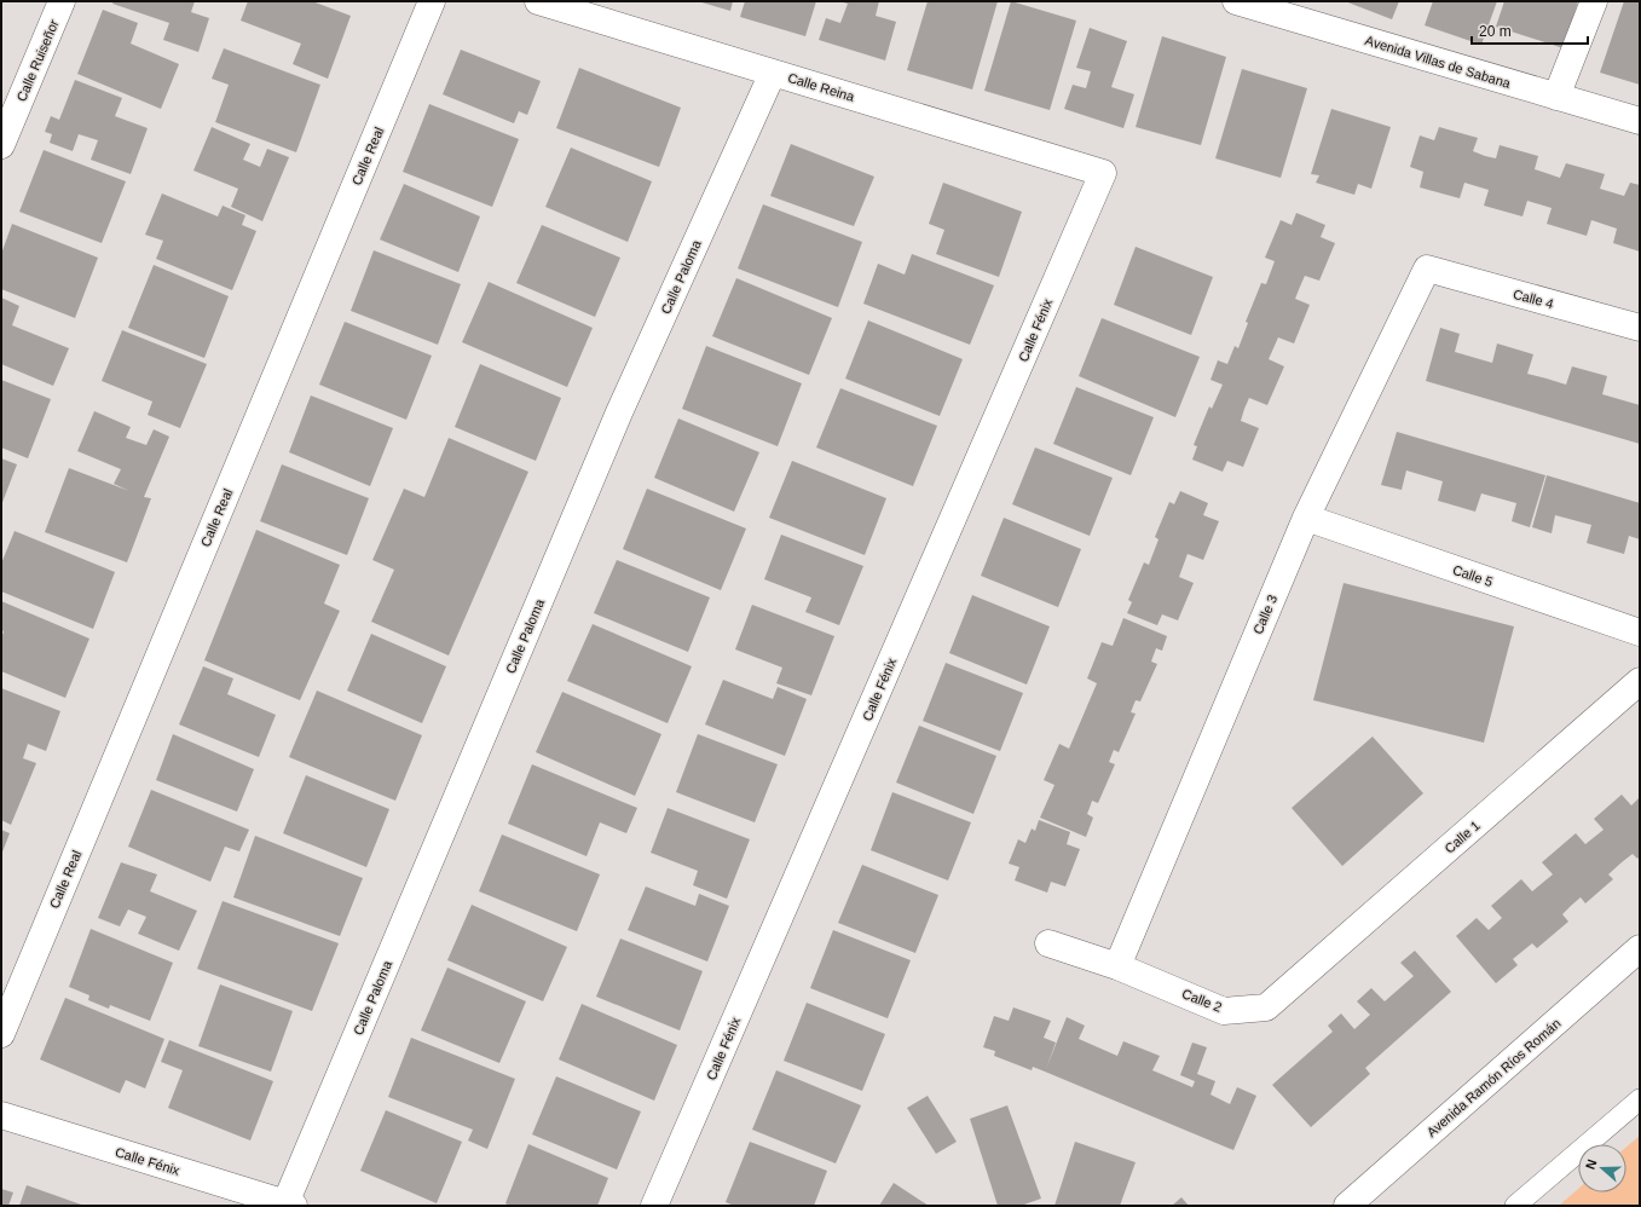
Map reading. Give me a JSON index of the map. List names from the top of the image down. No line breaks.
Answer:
{"streets":{"street":["Calle Ruiseñor","Avenida Villas de Sabana","Calle Reina","Calle Real","Calle Paloma","Calle 4","Calle Fénix","Calle 5","Calle 3","Calle 1","Calle 2","Avenida Ramón Ríos Román"]},"crossings":[["Calle Reina","Calle Paloma"],["Calle Reina","Calle Fénix"],["Calle Paloma","Calle Fénix"],["Calle 4","Calle 3"],["Calle 5","Calle 3"],["Calle 3","Calle 2"],["Calle 1","Calle 2"]],"scale_bar":"20 m","north":"left"}
